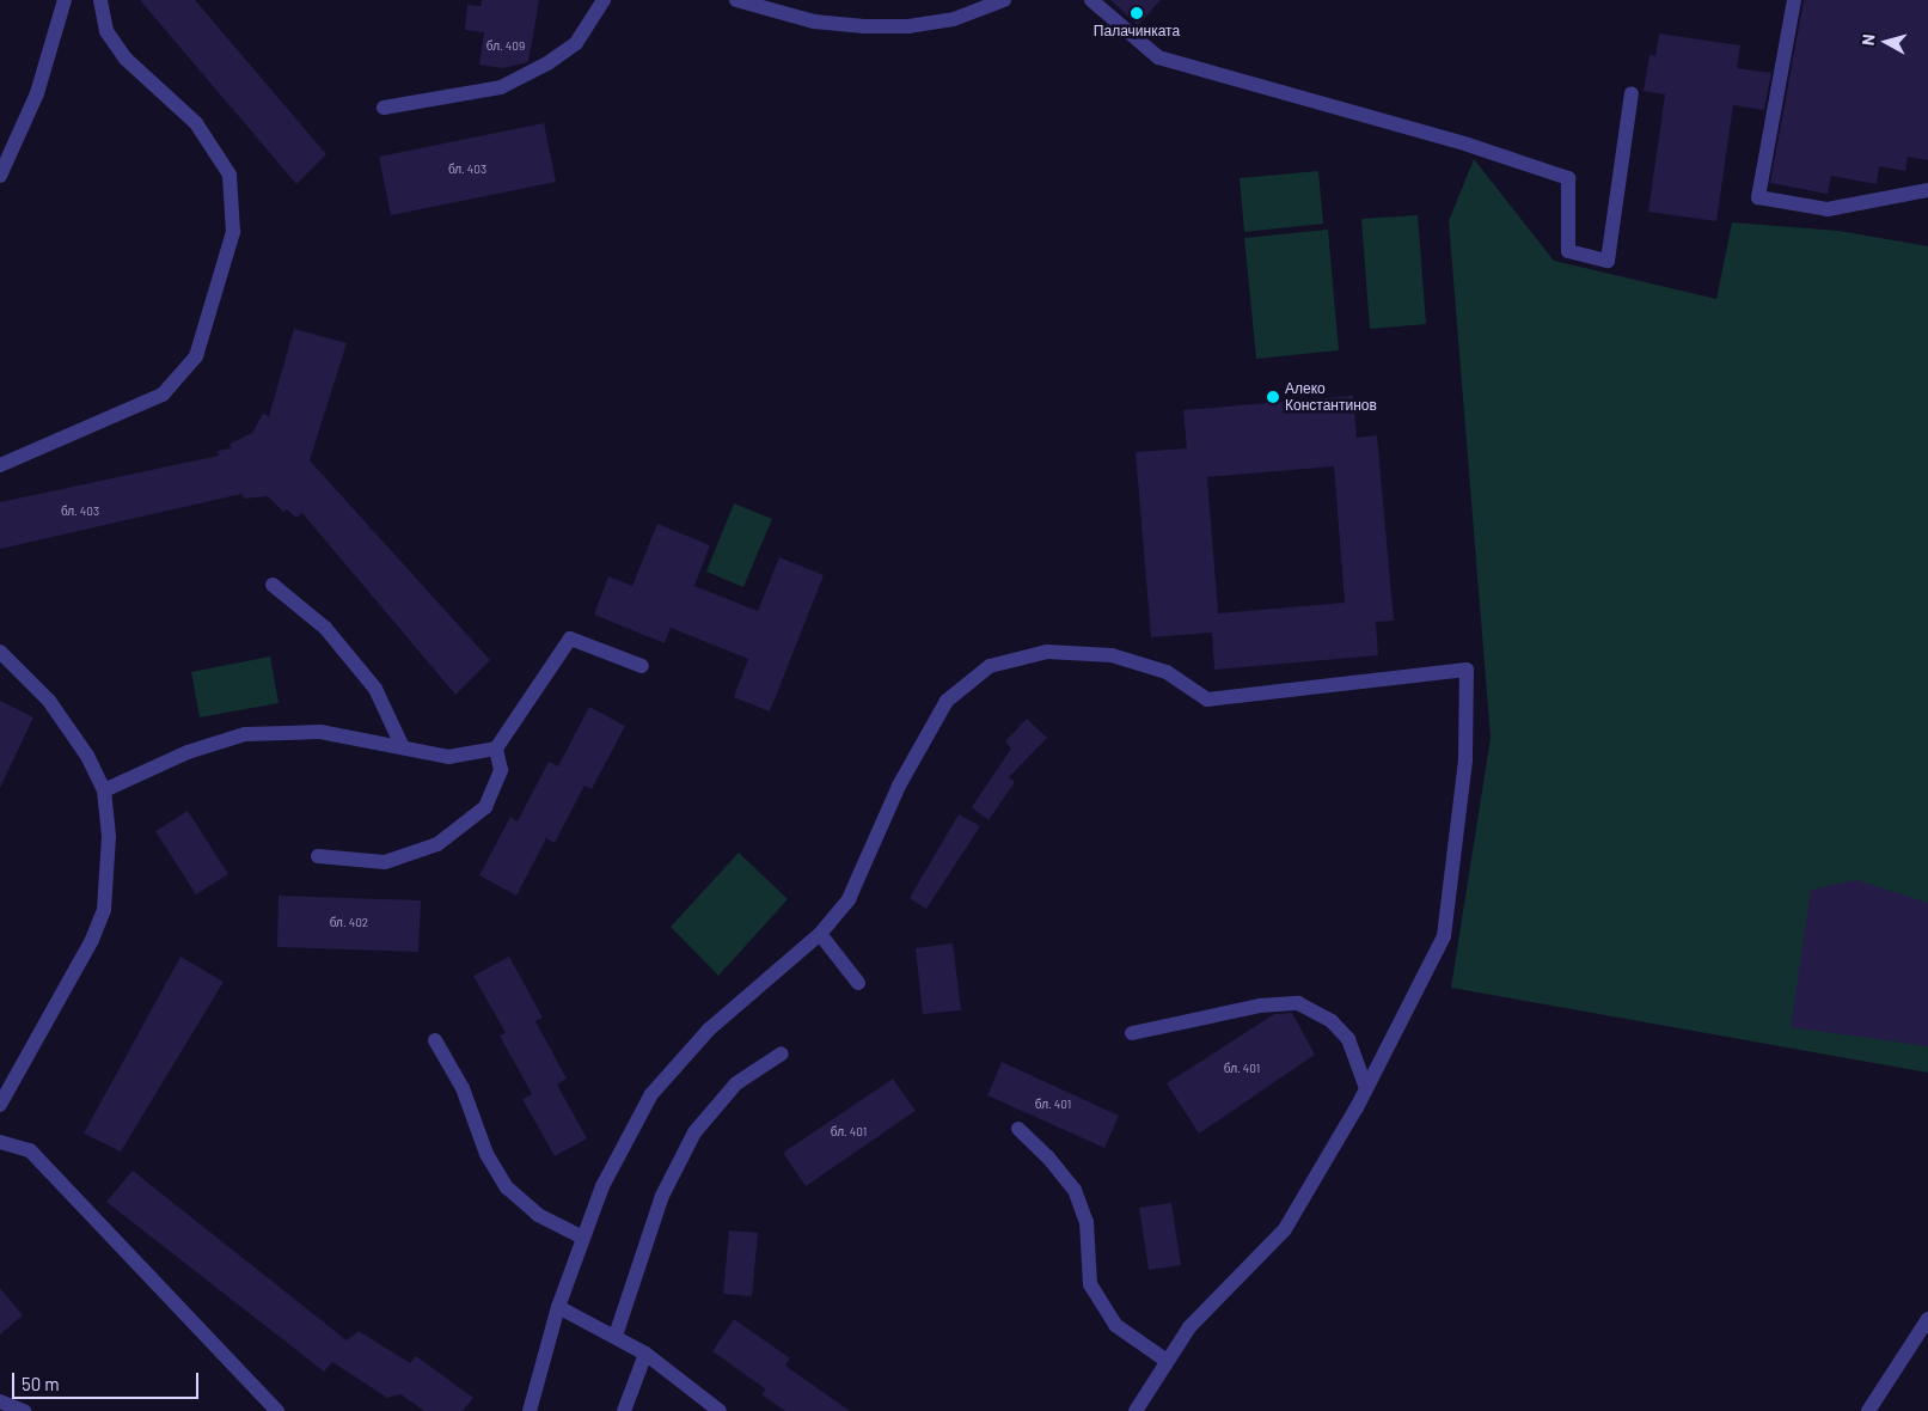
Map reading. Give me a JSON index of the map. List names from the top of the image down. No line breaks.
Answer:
{"places":["Палачинката","Алеко Константинов"],"house_numbers":["бл. 409","бл. 403","бл. 403","бл. 402","бл. 401","бл. 401","бл. 401"],"scale_bar":"50 m","north":"left"}
